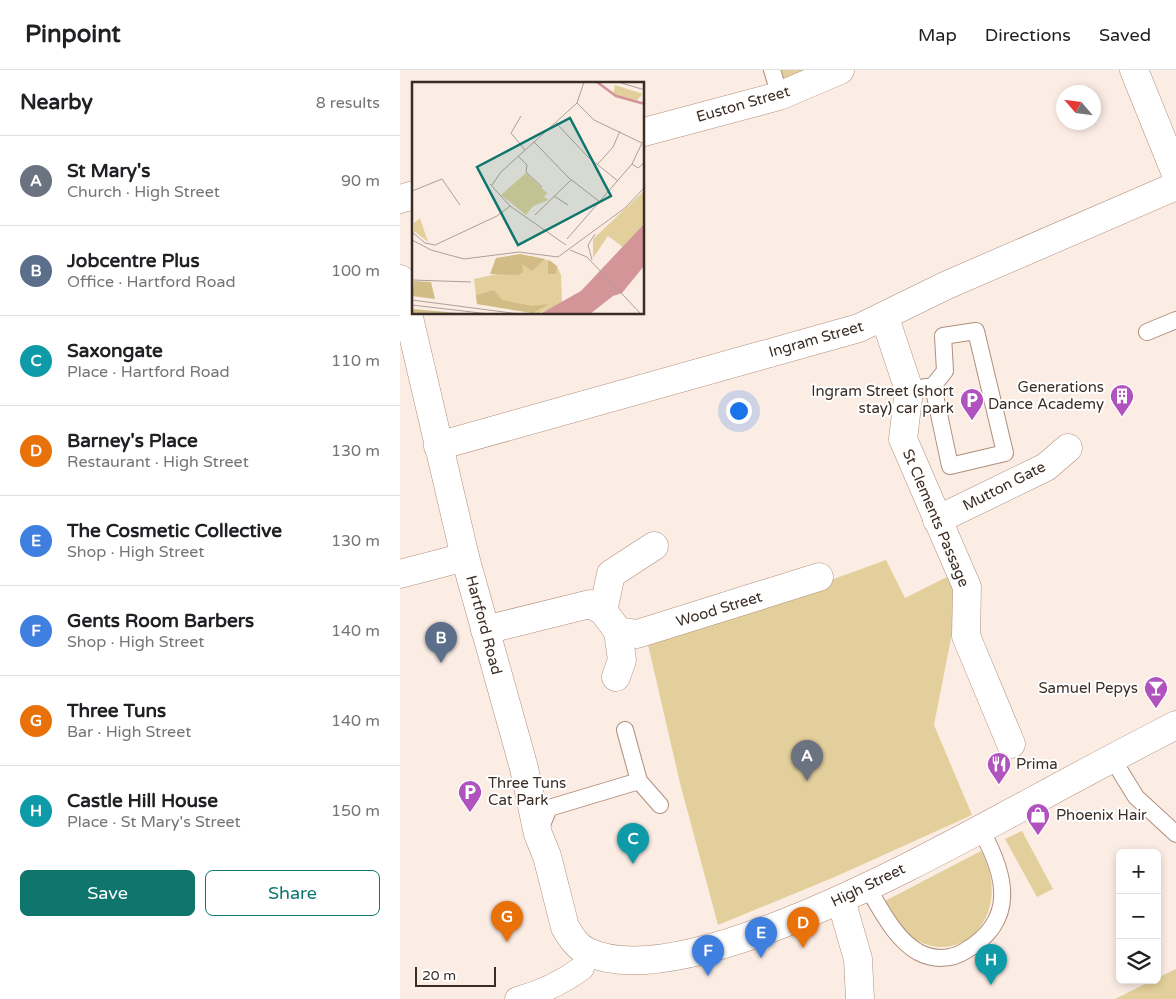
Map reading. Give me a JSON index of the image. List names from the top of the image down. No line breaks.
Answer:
{"streets":{"street":["Euston Street","Ingram Street","Mutton Gate","St Clements Passage","Wood Street","Hartford Road","High Street"]},"crossings":[["Ingram Street","St Clements Passage"],["Ingram Street","Hartford Road"],["Mutton Gate","St Clements Passage"],["Wood Street","Hartford Road"],["Hartford Road","High Street"]],"places":{"building":["Generations Dance Academy"],"parking":["Ingram Street (short stay) car park","Three Tuns Cat Park"],"bar":["Samuel Pepys"],"restaurant":["Prima"],"shop":["Phoenix Hair"]},"scale_bar":"20 m","north":"top left","page":{"header":"Pinpoint","nav":["Map","Directions","Saved"],"heading":["Nearby","8 results"],"list":[{"mark":"A","name":"St Mary's","note":"Church · High Street","value":"90 m"},{"mark":"B","name":"Jobcentre Plus","note":"Office · Hartford Road","value":"100 m"},{"mark":"C","name":"Saxongate","note":"Place · Hartford Road","value":"110 m"},{"mark":"D","name":"Barney's Place","note":"Restaurant · High Street","value":"130 m"},{"mark":"E","name":"The Cosmetic Collective","note":"Shop · High Street","value":"130 m"},{"mark":"F","name":"Gents Room Barbers","note":"Shop · High Street","value":"140 m"},{"mark":"G","name":"Three Tuns","note":"Bar · High Street","value":"140 m"},{"mark":"H","name":"Castle Hill House","note":"Place · St Mary's Street","value":"150 m"}],"pins":["B","A","C","G","D","E","F","H"],"map_buttons":["+","−"],"buttons":["Save","Share"],"scale":"20 m"}}
